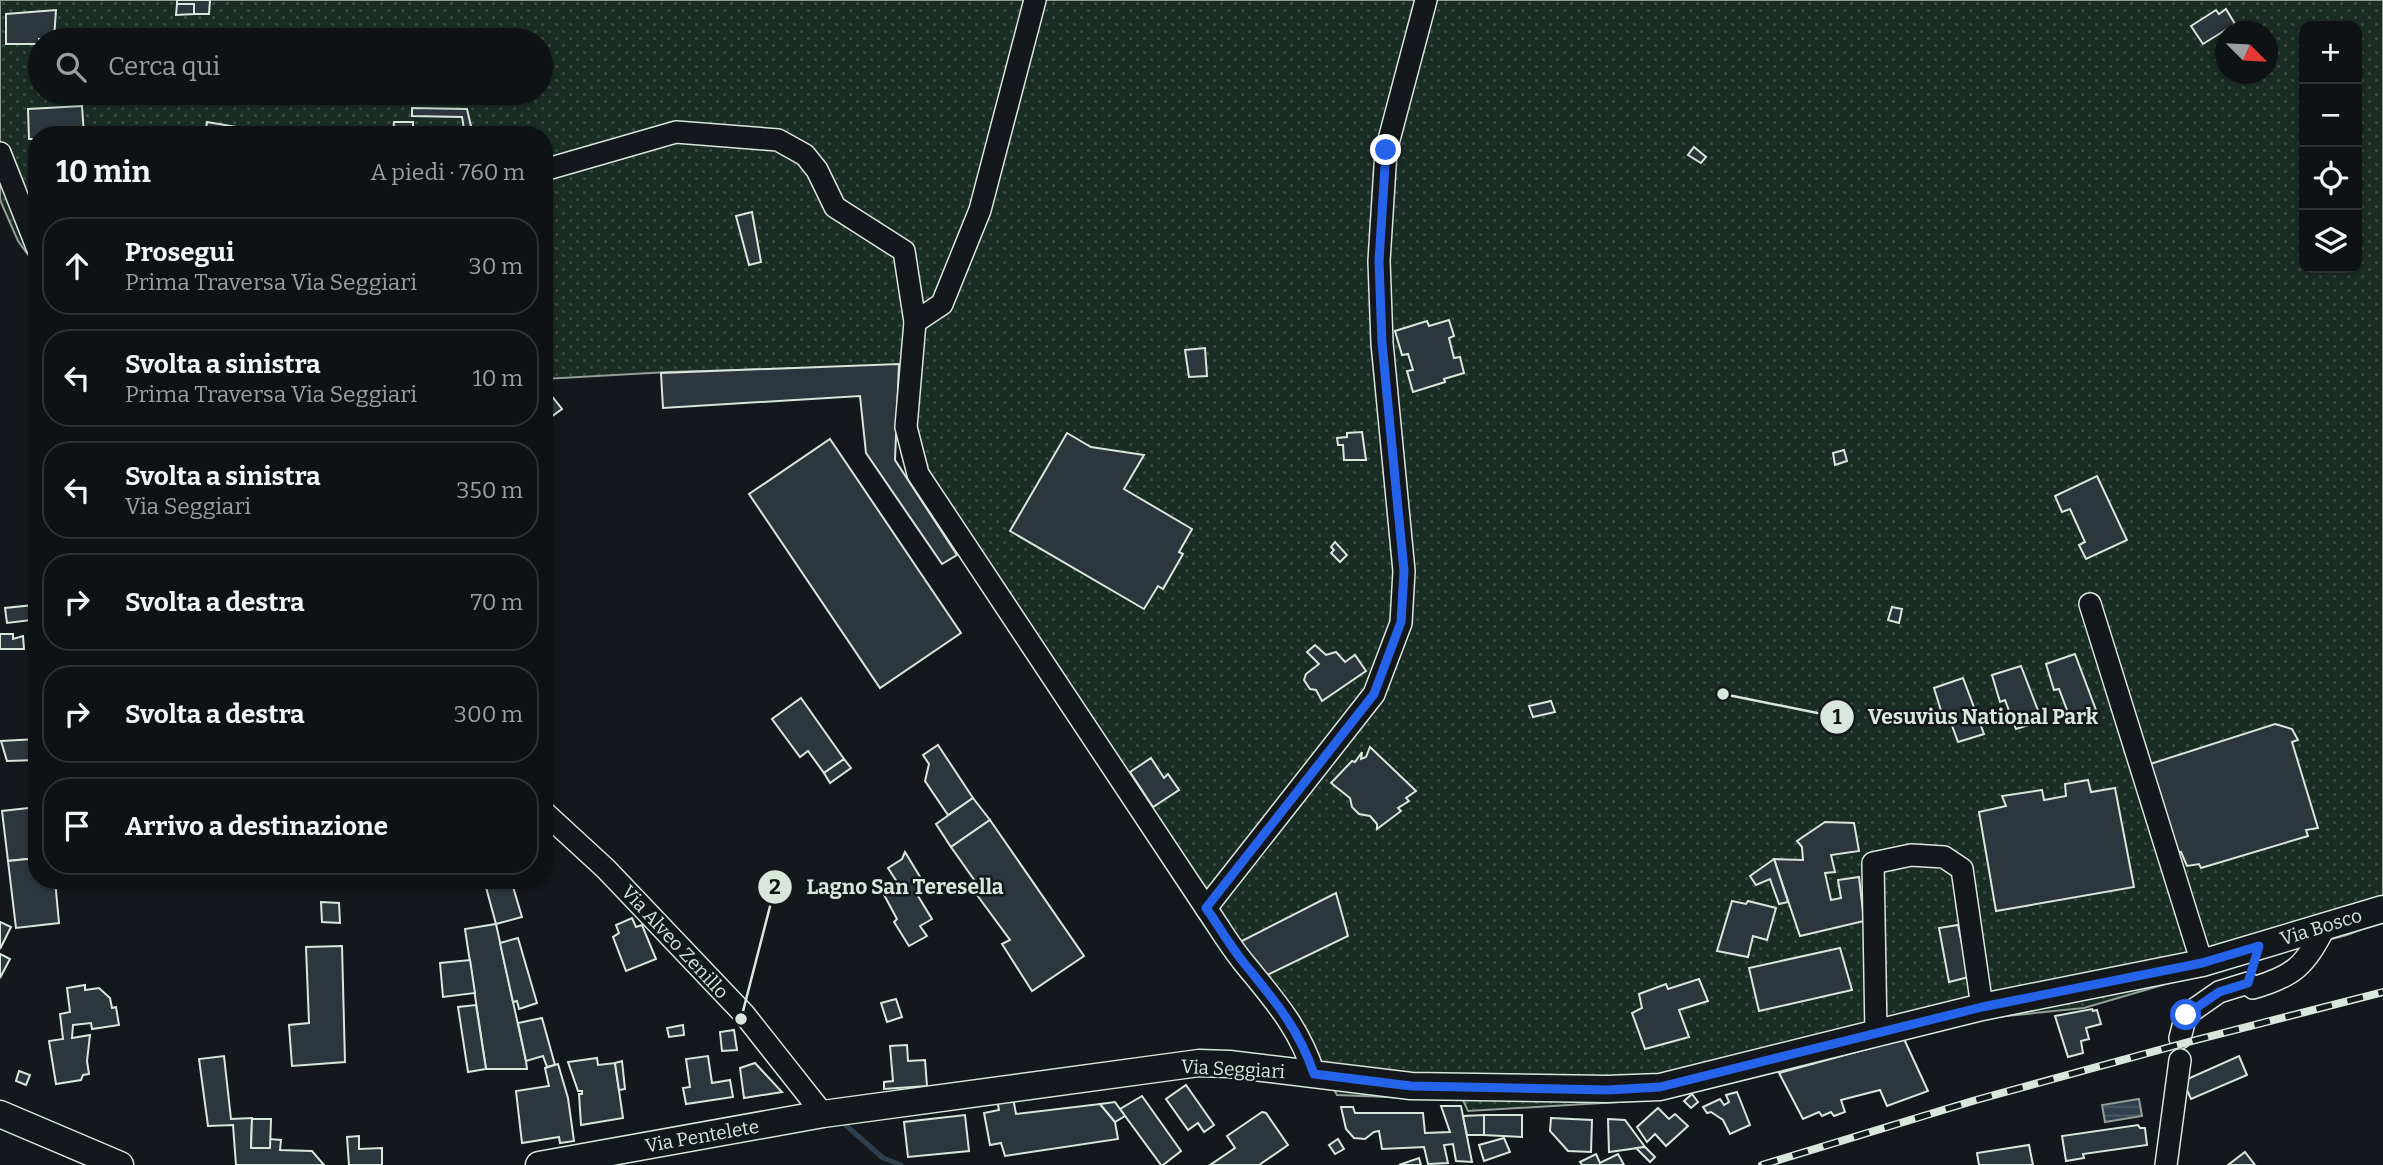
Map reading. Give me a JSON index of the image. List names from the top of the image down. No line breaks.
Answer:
{"streets":{"main road":["Via Bosco","Via Seggiari","Via Pentelete"],"street":["Via Alveo Zenillo"]},"crossings":[["Via Bosco","Via Seggiari"],["Via Alveo Zenillo","Via Seggiari"],["Via Alveo Zenillo","Via Pentelete"],["Via Seggiari","Via Pentelete"]],"places":["Vesuvius National Park","Lagno San Teresella"],"north":"bottom right","page":{"map_buttons":["+","−"],"search":"Cerca qui","heading":["10 min","A piedi · 760 m"],"list":[["Prosegui","Prima Traversa Via Seggiari","30 m"],["Svolta a sinistra","Prima Traversa Via Seggiari","10 m"],["Svolta a sinistra","Via Seggiari","350 m"],["Svolta a destra","70 m"],["Svolta a destra","300 m"],"Arrivo a destinazione"]}}
